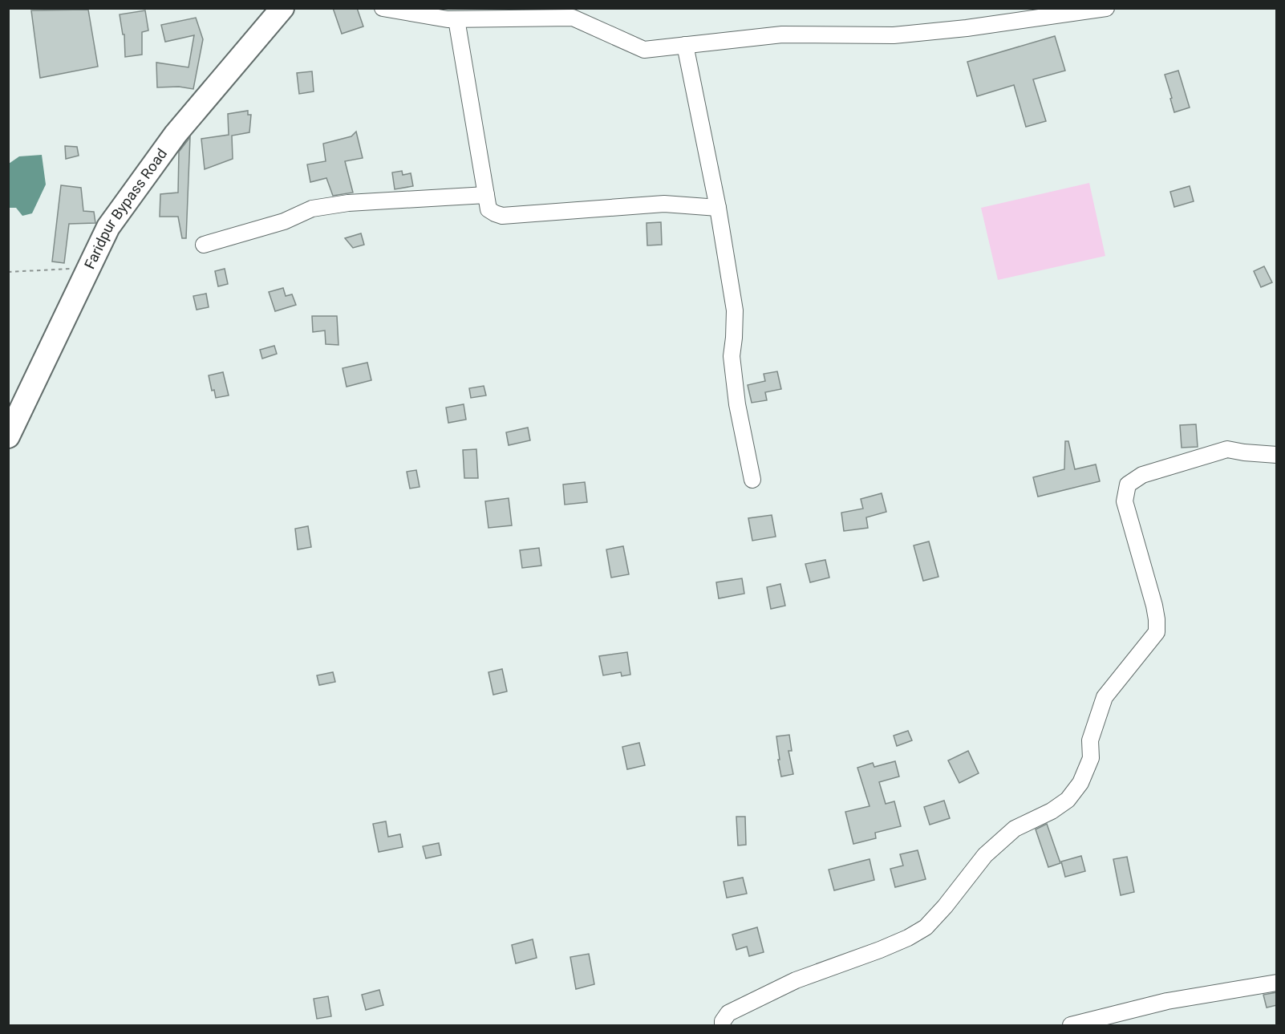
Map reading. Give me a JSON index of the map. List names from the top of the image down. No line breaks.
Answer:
{"streets":{"highway":["Faridpur Bypass Road"]}}
